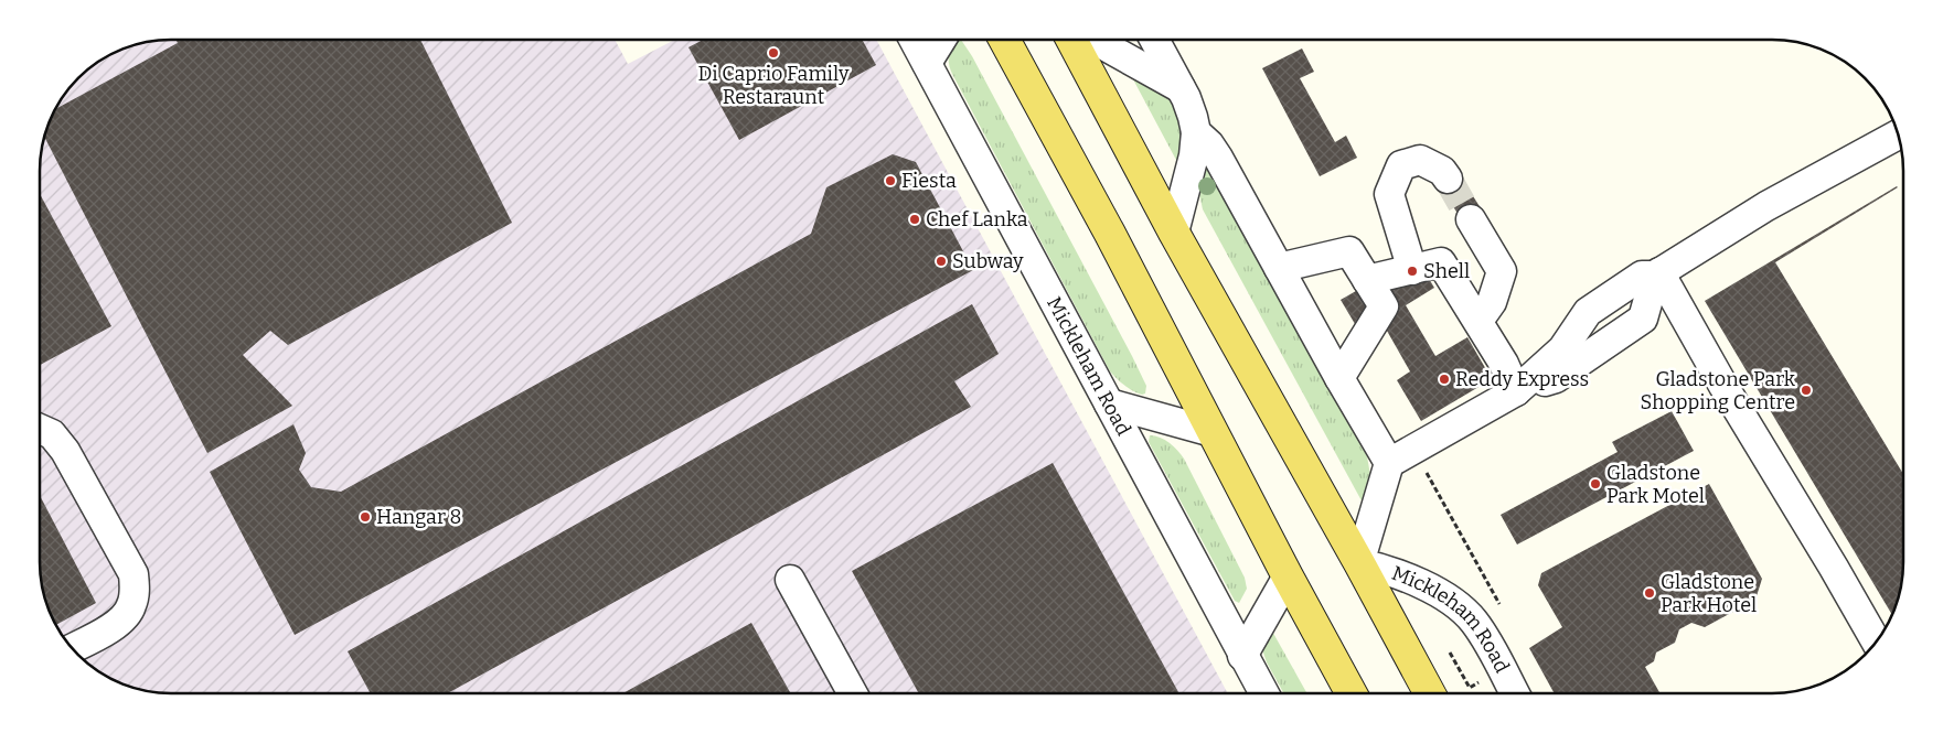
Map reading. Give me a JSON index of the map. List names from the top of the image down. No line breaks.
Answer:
{"streets":{"main road":["Mickleham Road"]},"places":["Di Caprio Family Restaraunt","Fiesta","Chef Lanka","Subway","Shell","Reddy Express","Gladstone Park Shopping Centre","Gladstone Park Motel","Hangar 8","Gladstone Park Hotel"]}
